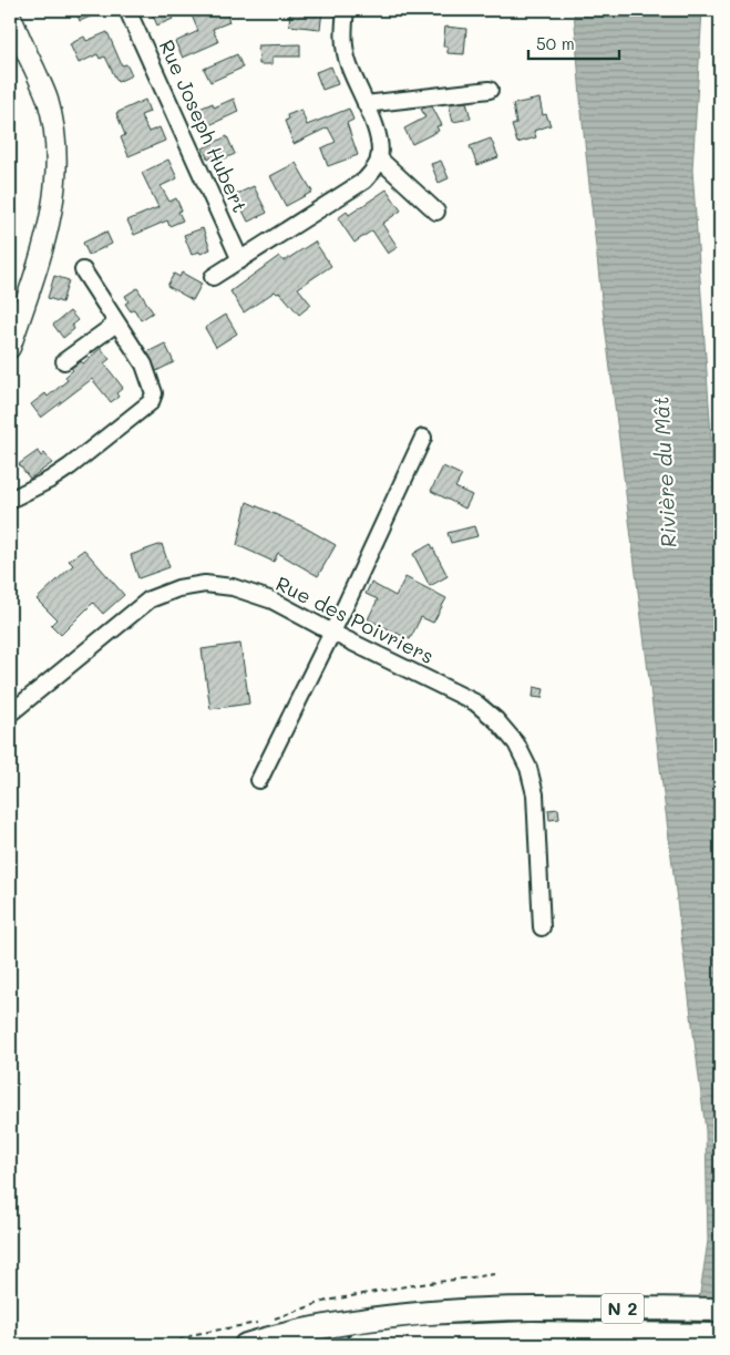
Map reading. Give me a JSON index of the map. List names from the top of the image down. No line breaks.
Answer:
{"streets":{"highway":["N 2"],"street":["Rue Joseph Hubert","Rue des Poivriers"]},"water":["Rivière du Mât"],"scale_bar":"50 m"}
